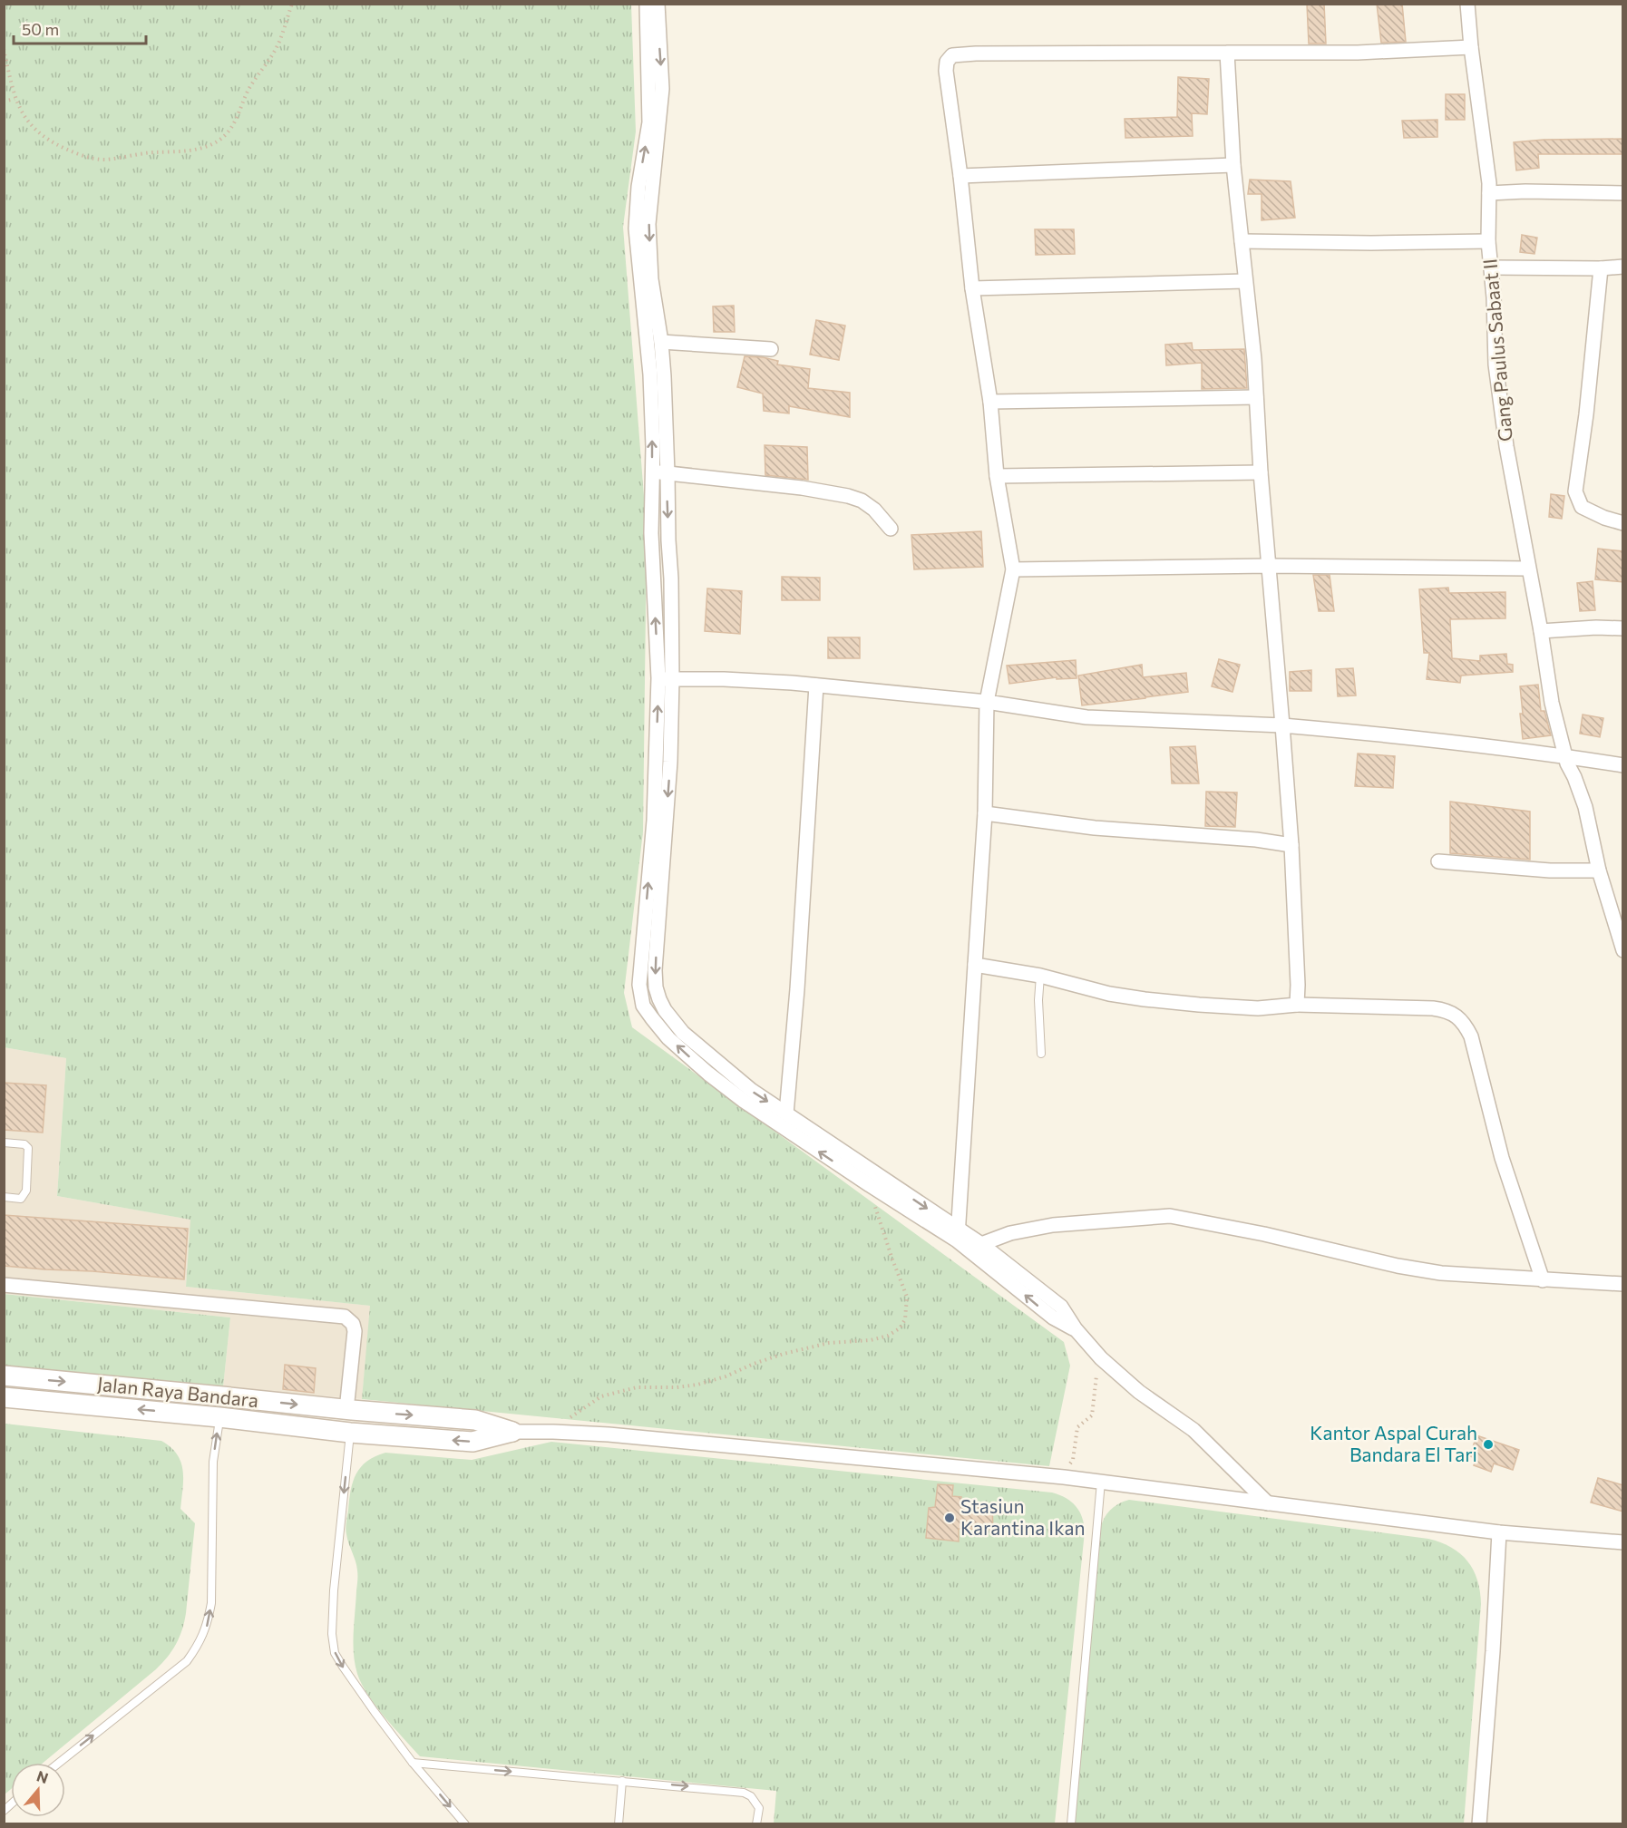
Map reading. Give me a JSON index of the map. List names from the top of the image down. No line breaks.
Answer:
{"streets":{"main road":["Jalan Raya Bandara"],"street":["Gang Paulus Sabaat II"]},"places":["Kantor Aspal Curah Bandara El Tari","Stasiun Karantina Ikan"],"scale_bar":"50 m","north":"top"}
